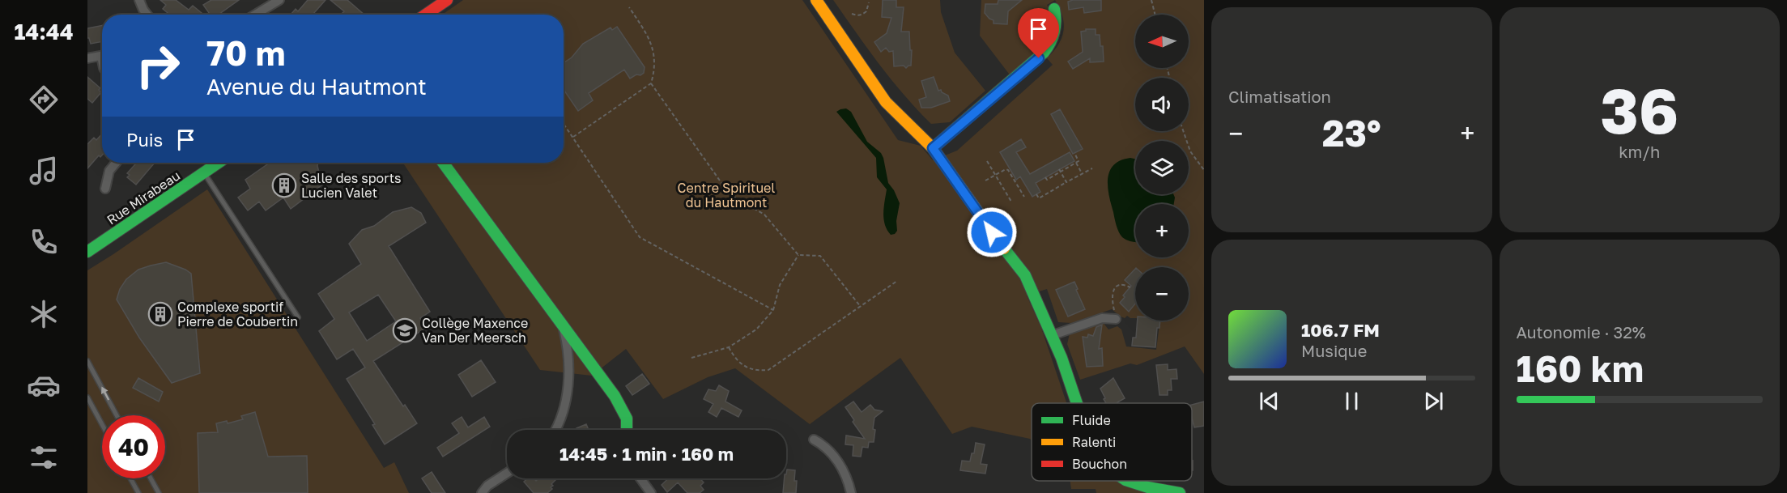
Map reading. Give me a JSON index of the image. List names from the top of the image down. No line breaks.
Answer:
{"streets":{"street":["Rue Mirabeau"]},"parks":["Centre Spirituel du Hautmont"],"places":{"building":["Salle des sports Lucien Valet","Complexe sportif Pierre de Coubertin"],"school or university":["Collège Maxence Van Der Meersch"]},"legend":["Fluide","Ralenti","Bouchon"],"north":"left","page":{"tabs":"14:44","tile":["Climatisation",["36","km/h"],["Autonomie · 32%","160 km"]],"map_buttons":["+","−"],"turn":["70 m","Avenue du Hautmont"],"heat":["−","23°","+"],"then":"Puis","song":["106.7 FM","Musique"],"limit":"40","trip":"14:45 · 1 min · 160 m"}}
